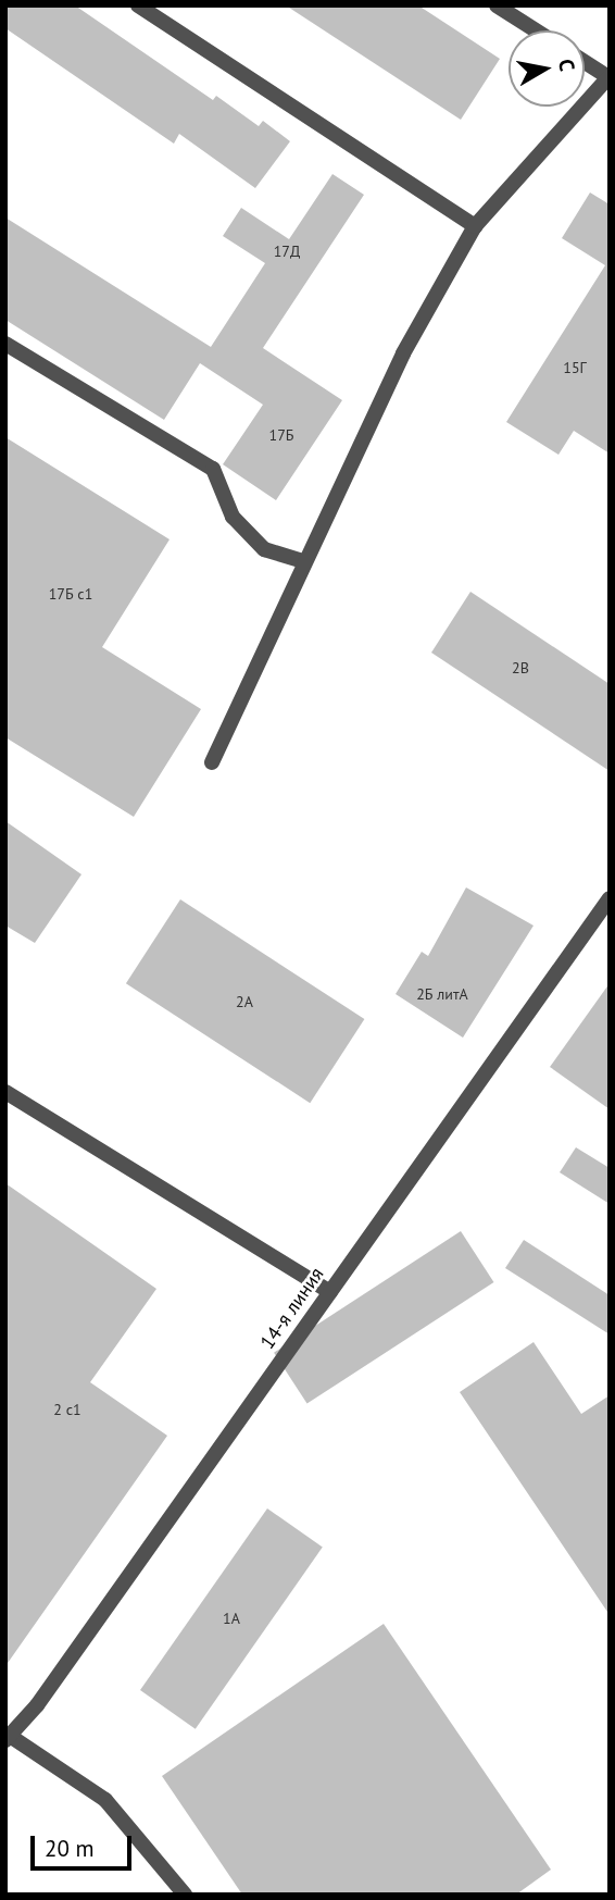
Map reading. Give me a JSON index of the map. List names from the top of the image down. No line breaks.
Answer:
{"streets":{"street":["14-я линия"]},"house_numbers":["17Д","15Г","17Б","17Б с1","2В","2Б литА","2А","2 с1","1А"],"scale_bar":"20 m","north":"right"}
